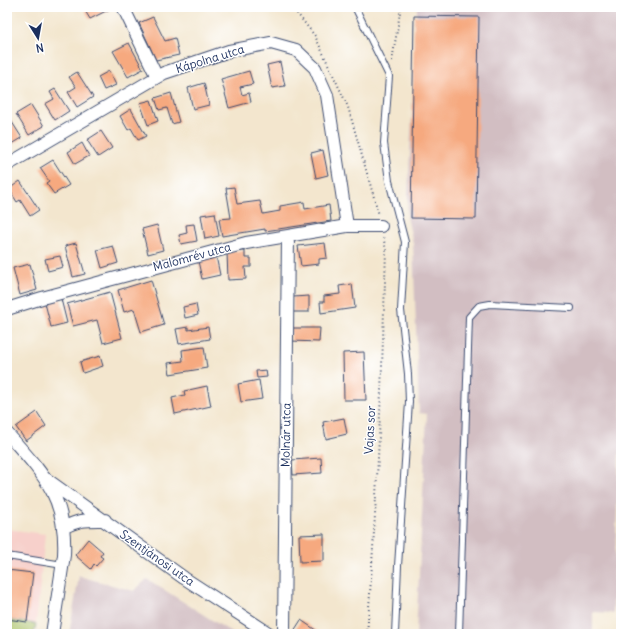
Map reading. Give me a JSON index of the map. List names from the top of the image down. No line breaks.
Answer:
{"streets":{"street":["Kápolna utca","Malomrév utca","Molnár utca","Szentjánosi utca"],"path":["Vajas sor"]},"crossings":[["Kápolna utca","Malomrév utca"],["Malomrév utca","Vajas sor"],["Malomrév utca","Molnár utca"]],"north":"bottom"}
